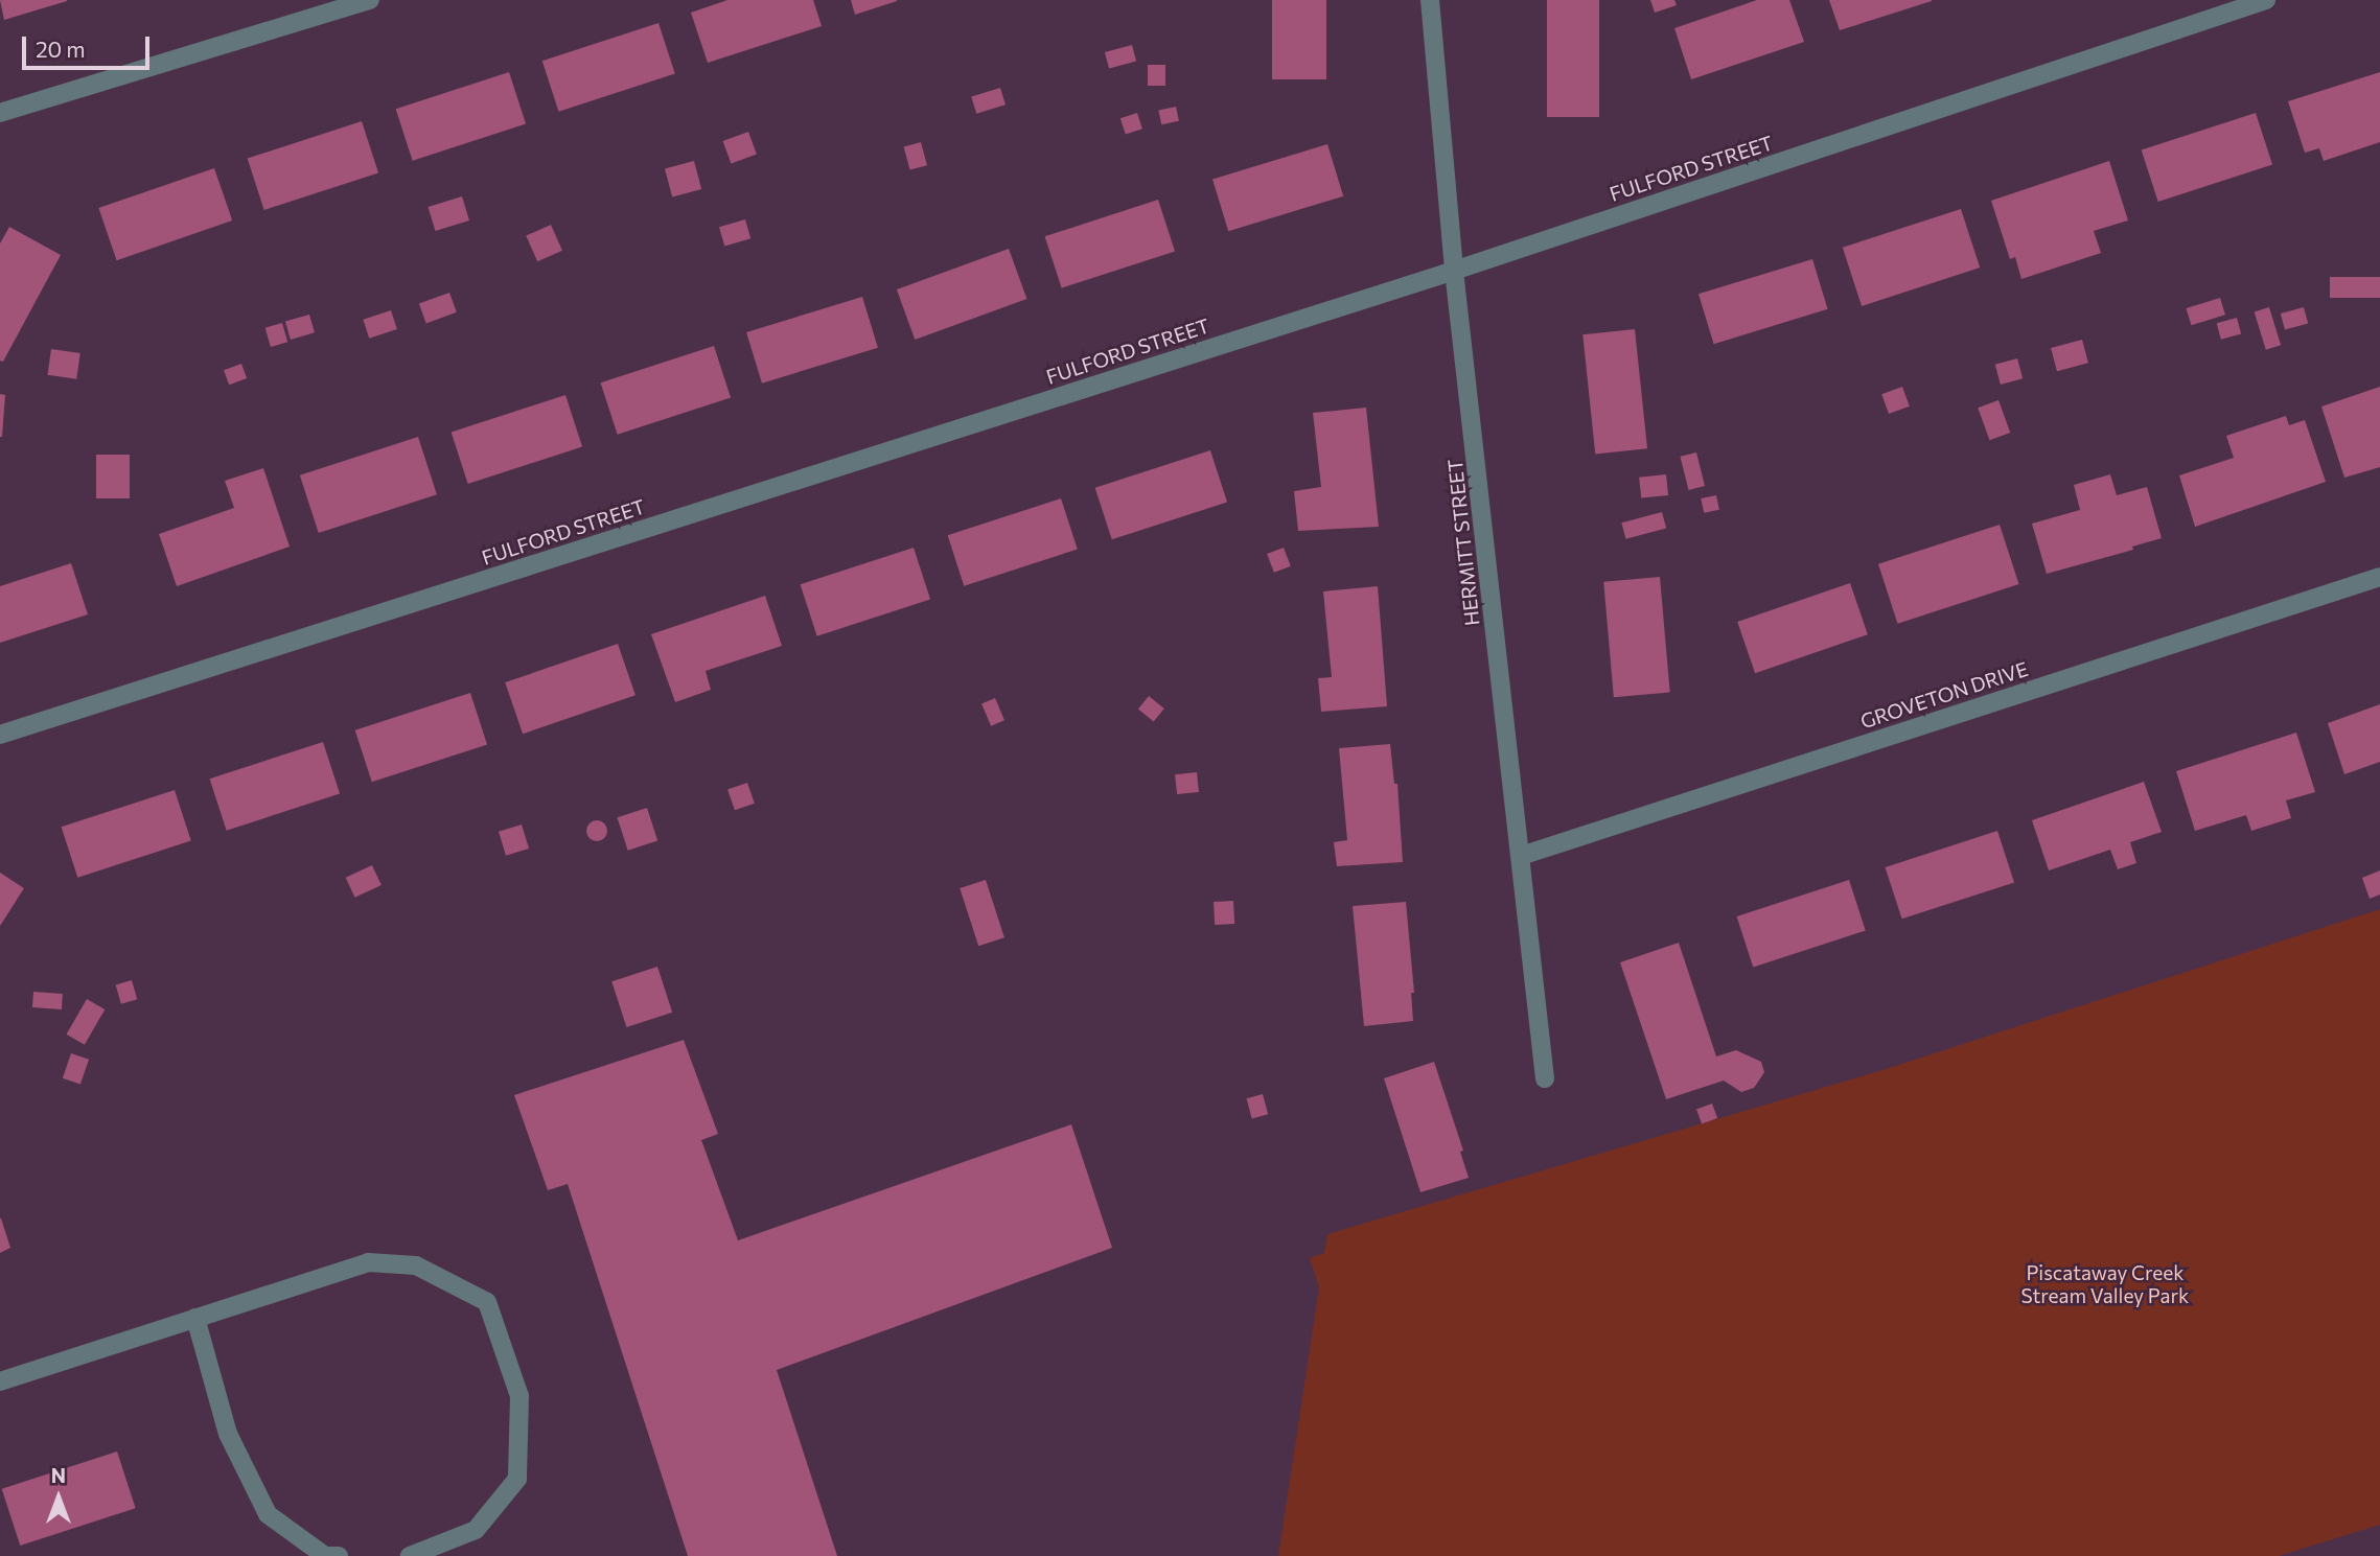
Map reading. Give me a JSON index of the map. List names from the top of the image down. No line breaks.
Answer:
{"streets":{"street":["FULFORD STREET","HERMITT STREET","GROVETON DRIVE"]},"crossings":[["FULFORD STREET","HERMITT STREET"],["HERMITT STREET","GROVETON DRIVE"]],"parks":["Piscataway Creek Stream Valley Park"],"scale_bar":"20 m","north":"top"}
